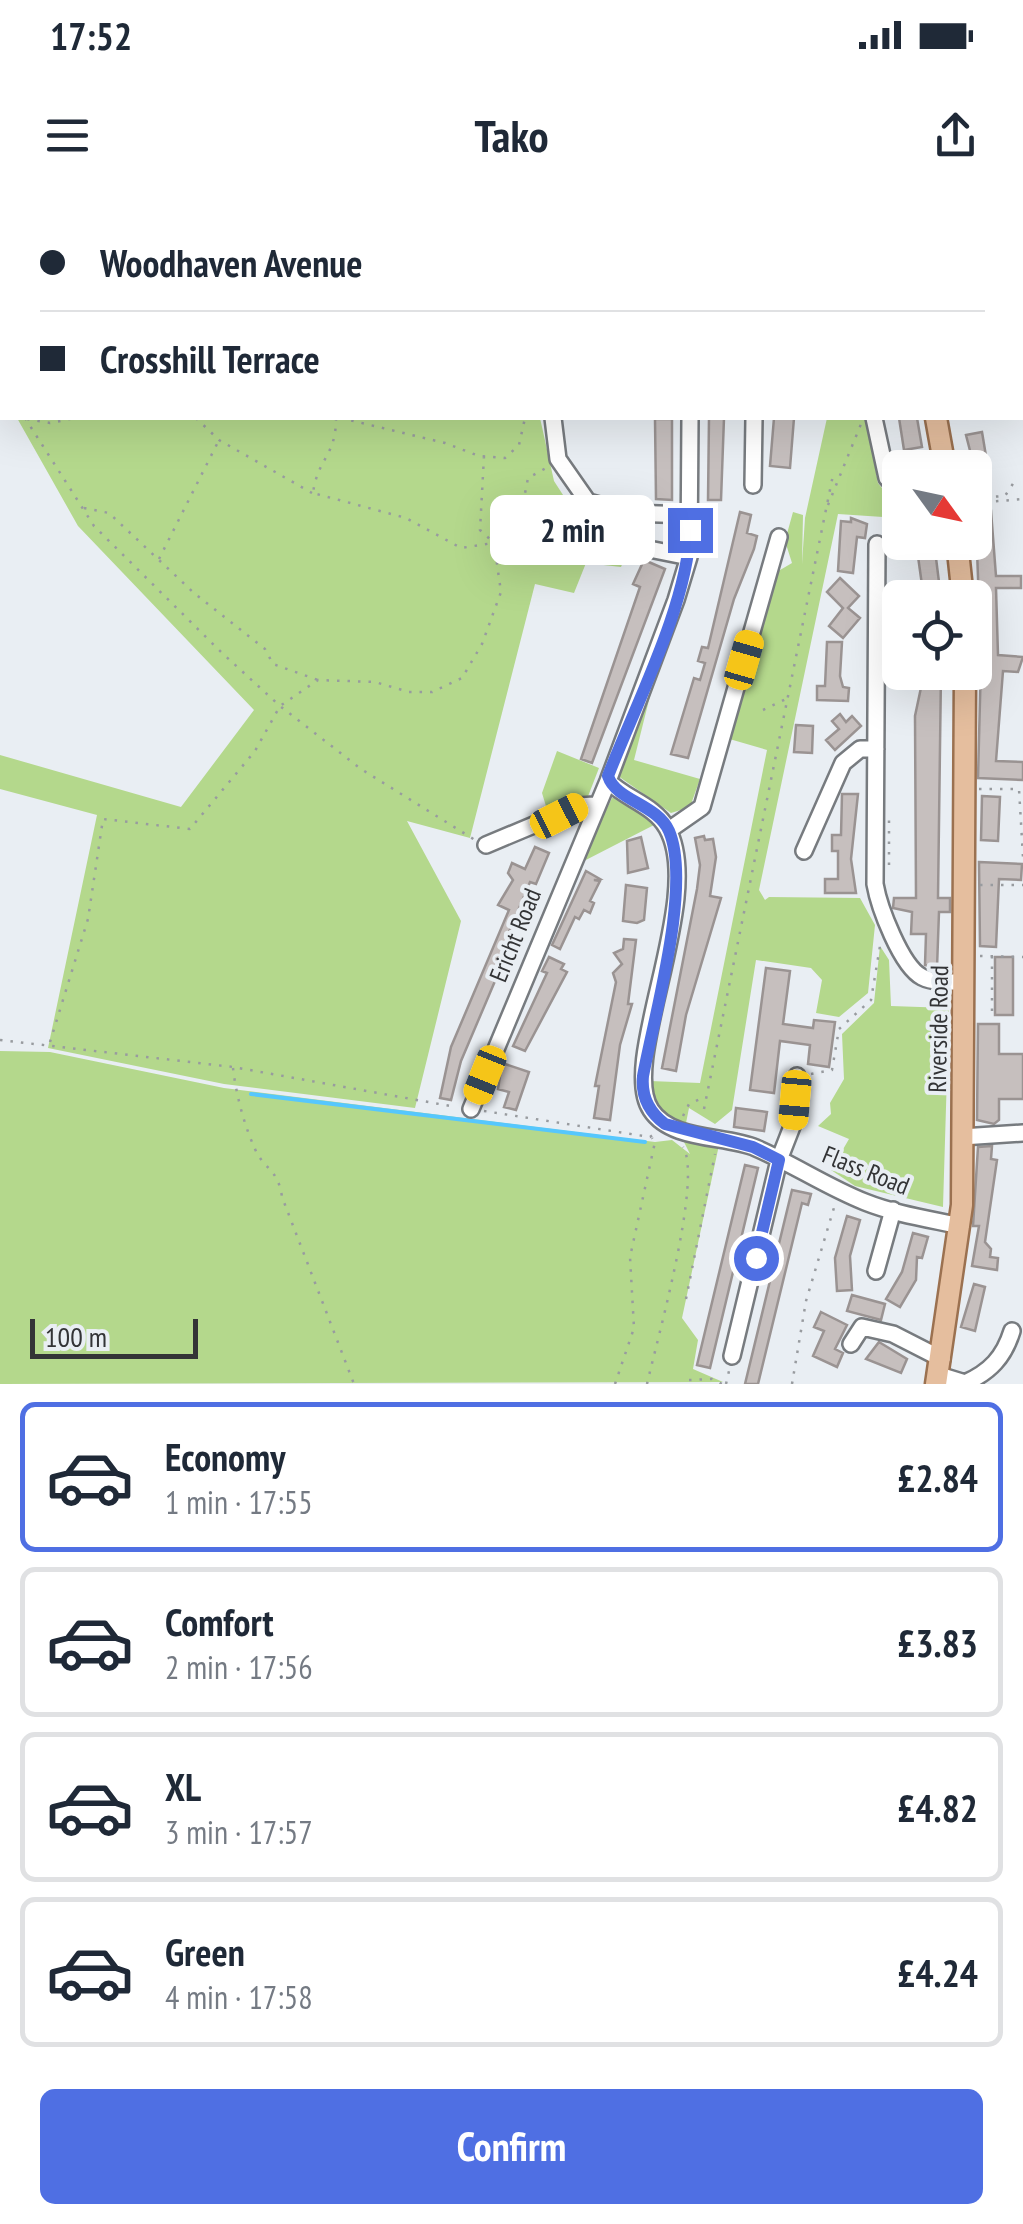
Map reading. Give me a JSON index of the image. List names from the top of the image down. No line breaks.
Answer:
{"streets":{"main road":["Riverside Road"],"street":["Ericht Road","Flass Road"]},"crossings":[["Riverside Road","Flass Road"]],"scale_bar":"100 m","north":"bottom right","page":{"status":"17:52","header":"Tako","banner":["Woodhaven Avenue","Crosshill Terrace"],"bubble":"2 min","scale":"100 m","list":[{"name":"Economy","note":"1 min · 17:55","value":"£2.84"},{"name":"Comfort","note":"2 min · 17:56","value":"£3.83"},{"name":"XL","note":"3 min · 17:57","value":"£4.82"},{"name":"Green","note":"4 min · 17:58","value":"£4.24"}],"buttons":"Confirm"}}
